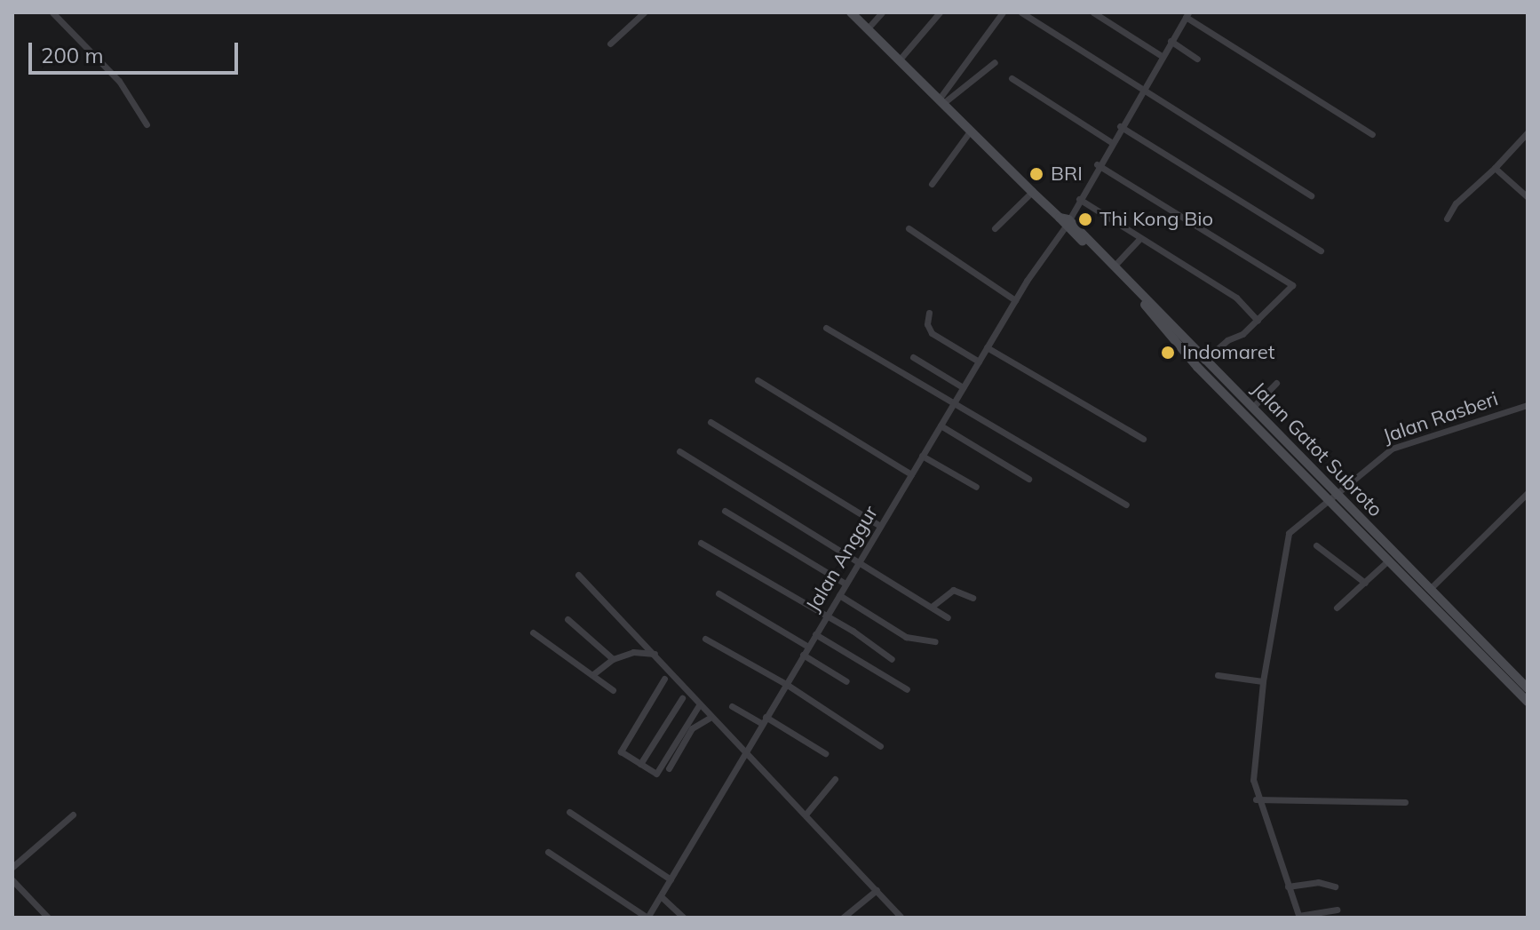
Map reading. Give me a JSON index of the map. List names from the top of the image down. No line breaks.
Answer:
{"streets":{"main road":["Jalan Gatot Subroto"],"street":["Jalan Rasberi","Jalan Anggur"]},"crossings":[["Jalan Rasberi","Jalan Gatot Subroto"],["Jalan Gatot Subroto","Jalan Anggur"]],"places":["BRI","Thi Kong Bio","Indomaret"],"scale_bar":"200 m"}
